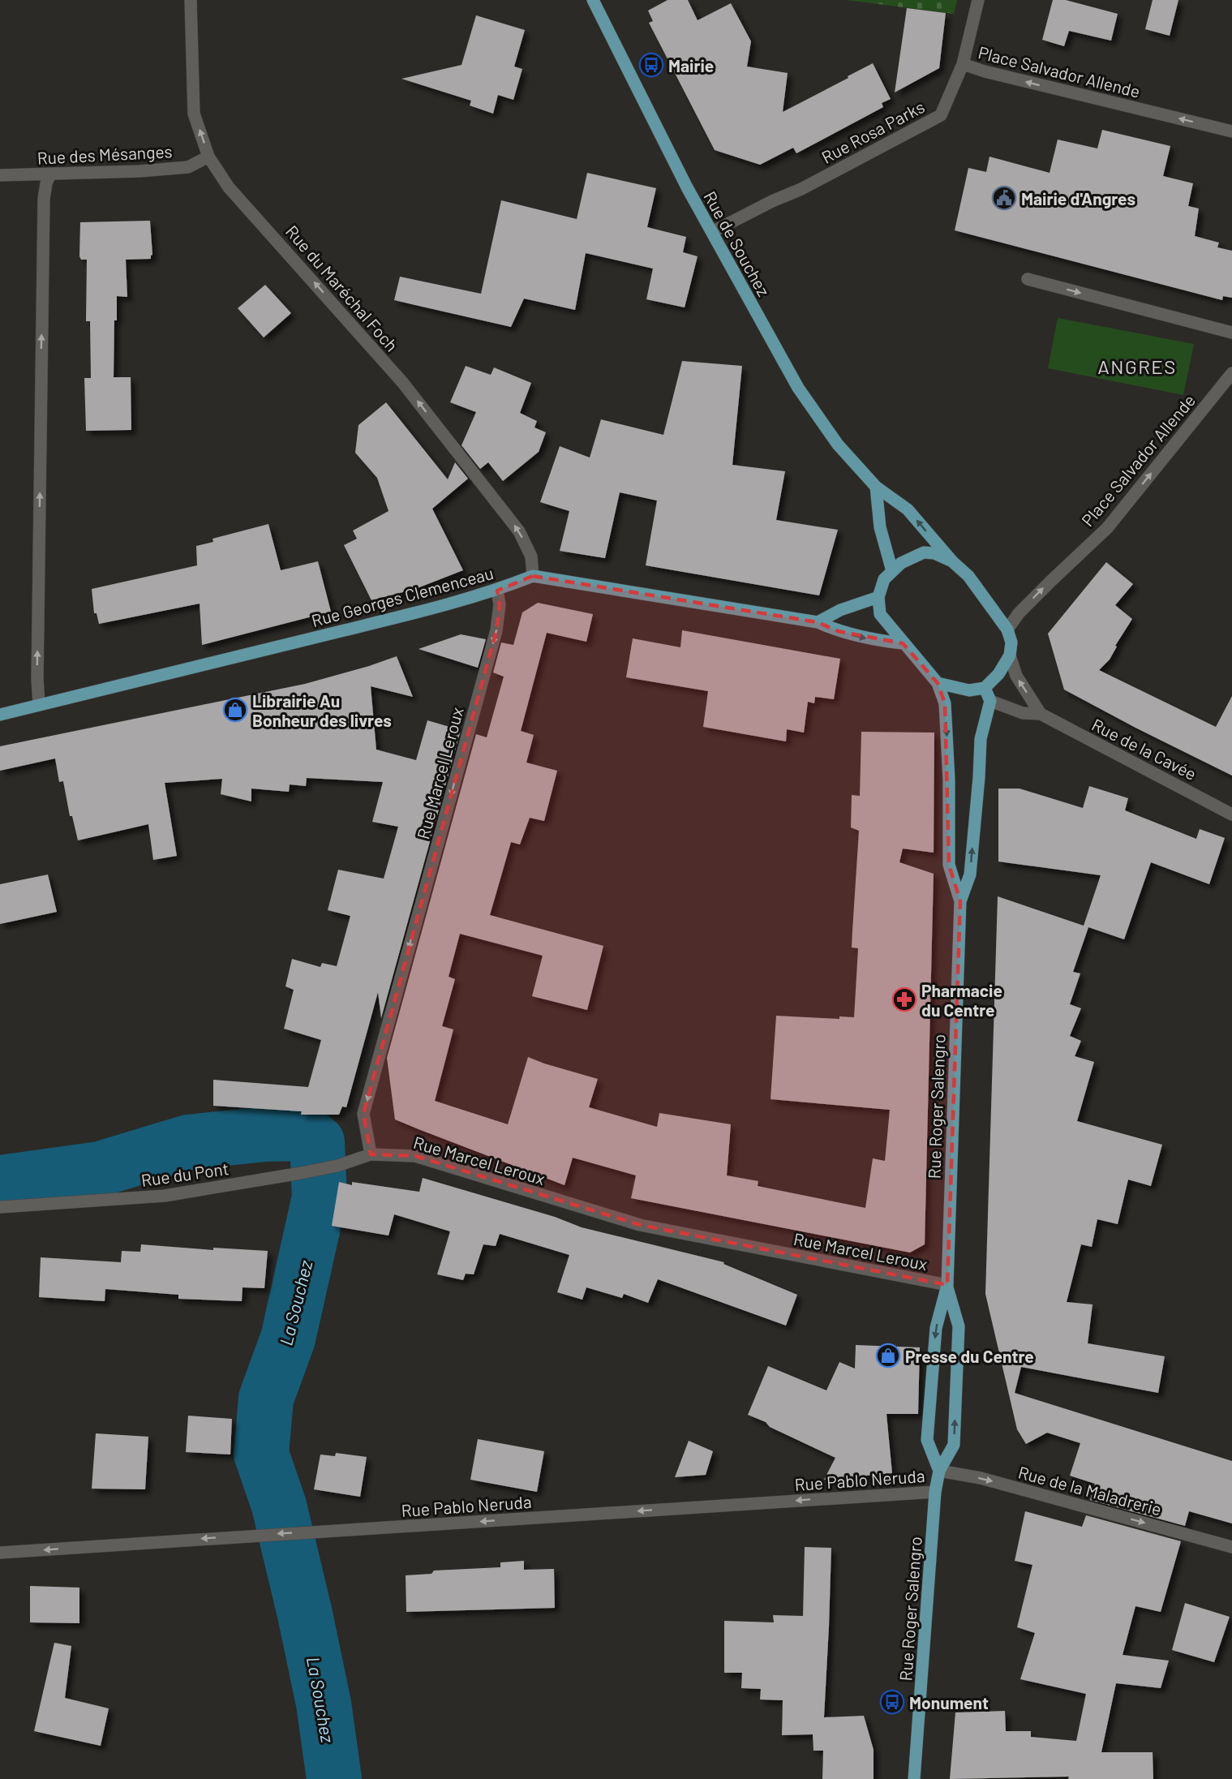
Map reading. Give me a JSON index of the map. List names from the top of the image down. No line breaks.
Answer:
{"streets":{"main road":["Rue de Souchez","Rue Georges Clemenceau","Rue Roger Salengro"],"street":["Place Salvador Allende","Rue Rosa Parks","Rue des Mésanges","Rue du Maréchal Foch","Rue de la Cavée","Rue Marcel Leroux","Rue du Pont","Rue Pablo Neruda","Rue de la Maladrerie"]},"crossings":[["Place Salvador Allende","Rue Rosa Parks"],["Place Salvador Allende","Rue de Souchez"],["Place Salvador Allende","Rue de la Cavée"],["Place Salvador Allende","Rue Roger Salengro"],["Rue Rosa Parks","Rue de Souchez"],["Rue des Mésanges","Rue du Maréchal Foch"],["Rue de Souchez","Rue de la Cavée"],["Rue de Souchez","Rue Roger Salengro"],["Rue du Maréchal Foch","Rue Georges Clemenceau"],["Rue Georges Clemenceau","Rue Marcel Leroux"],["Rue de la Cavée","Rue Roger Salengro"],["Rue Marcel Leroux","Rue Roger Salengro"],["Rue Marcel Leroux","Rue du Pont"],["Rue Roger Salengro","Rue Pablo Neruda"],["Rue Roger Salengro","Rue de la Maladrerie"]],"one_way":["Rue du Maréchal Foch","Rue Marcel Leroux","Rue Pablo Neruda","Rue de la Maladrerie"],"districts":["ANGRES"],"water":["La Souchez"],"places":{"bus stop":["Mairie","Monument"],"public building":["Mairie d'Angres"],"shop":["Librairie Au Bonheur des livres","Presse du Centre"],"pharmacy":["Pharmacie du Centre"]}}
